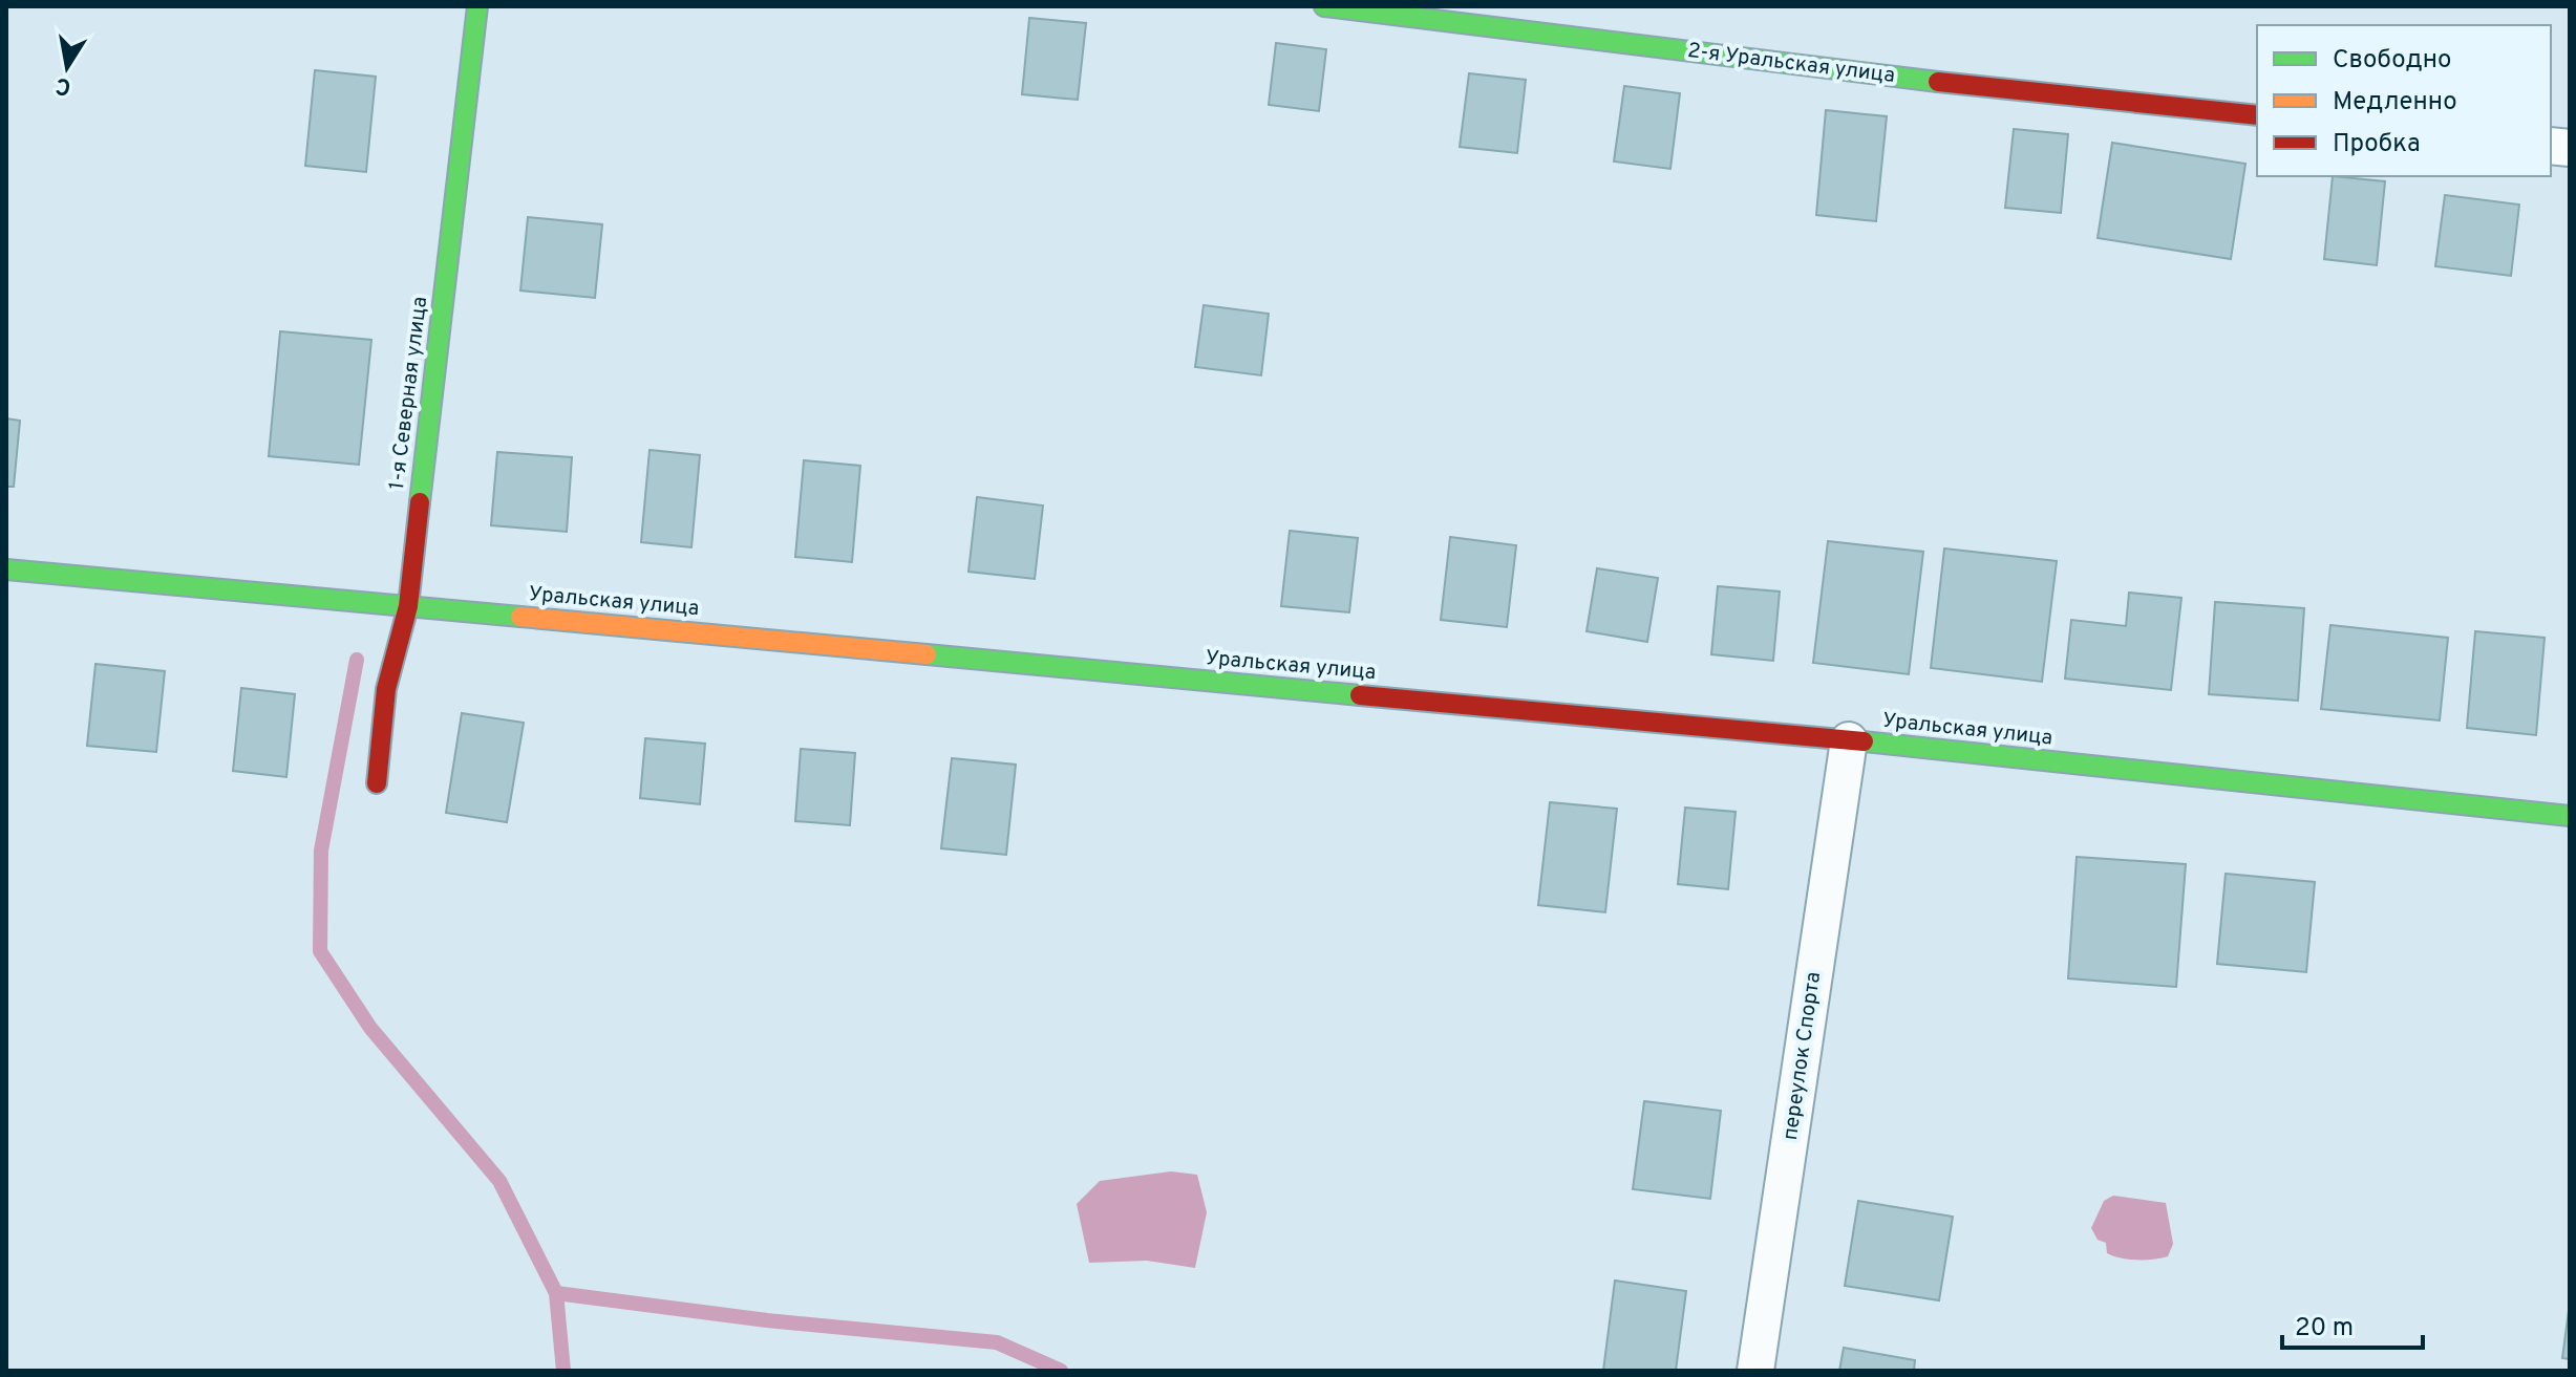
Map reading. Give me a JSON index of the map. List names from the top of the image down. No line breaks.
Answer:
{"streets":{"main road":["2-я Уральская улица","1-я Северная улица","Уральская улица"],"street":["переулок Спорта"]},"crossings":[["1-я Северная улица","Уральская улица"],["Уральская улица","переулок Спорта"]],"legend":["Свободно","Медленно","Пробка"],"scale_bar":"20 m","north":"bottom"}
